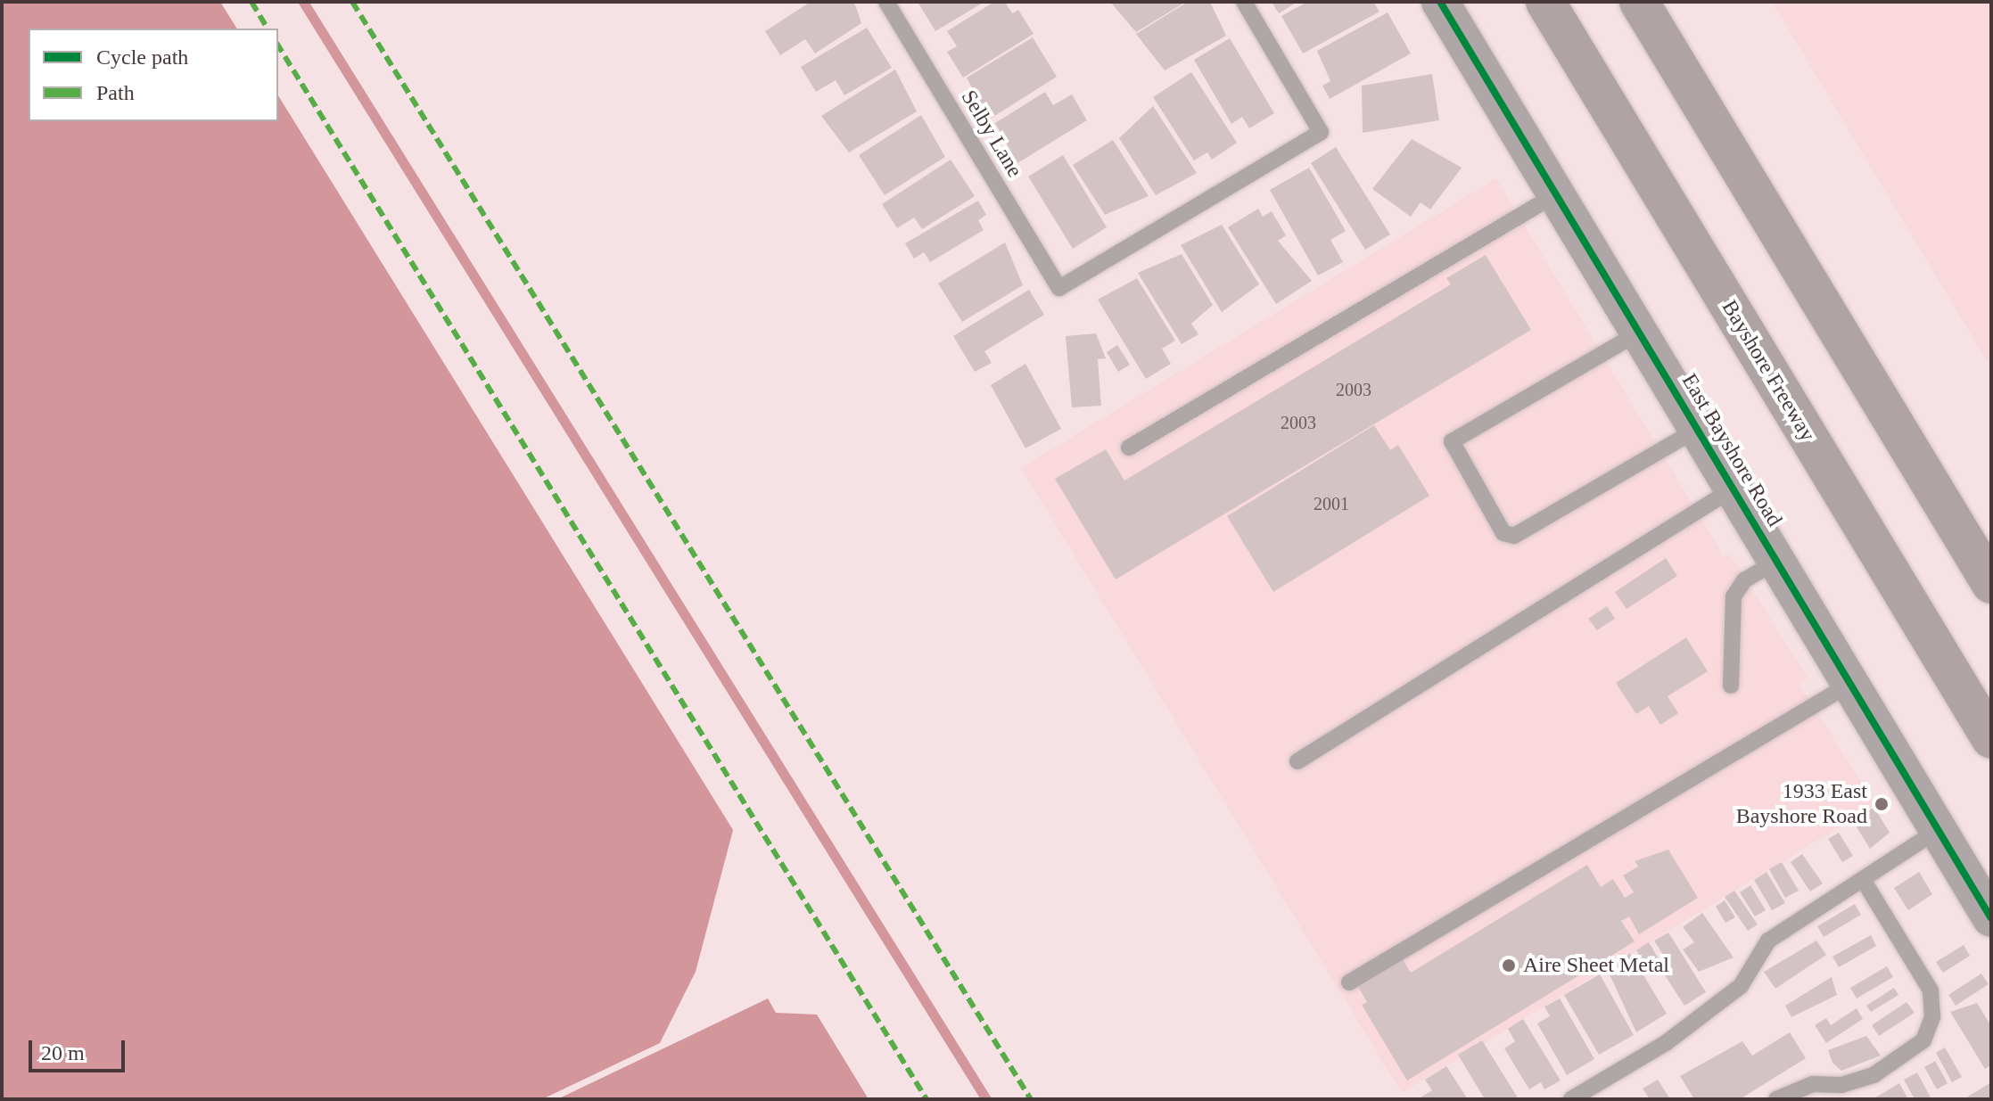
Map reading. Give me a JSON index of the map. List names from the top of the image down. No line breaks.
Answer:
{"streets":{"highway":["Bayshore Freeway"],"street":["East Bayshore Road"],"lane":["Selby Lane"]},"places":["1933 East Bayshore Road","Aire Sheet Metal"],"house_numbers":["2003","2003","2001"],"legend":["Cycle path","Path"],"scale_bar":"20 m"}
